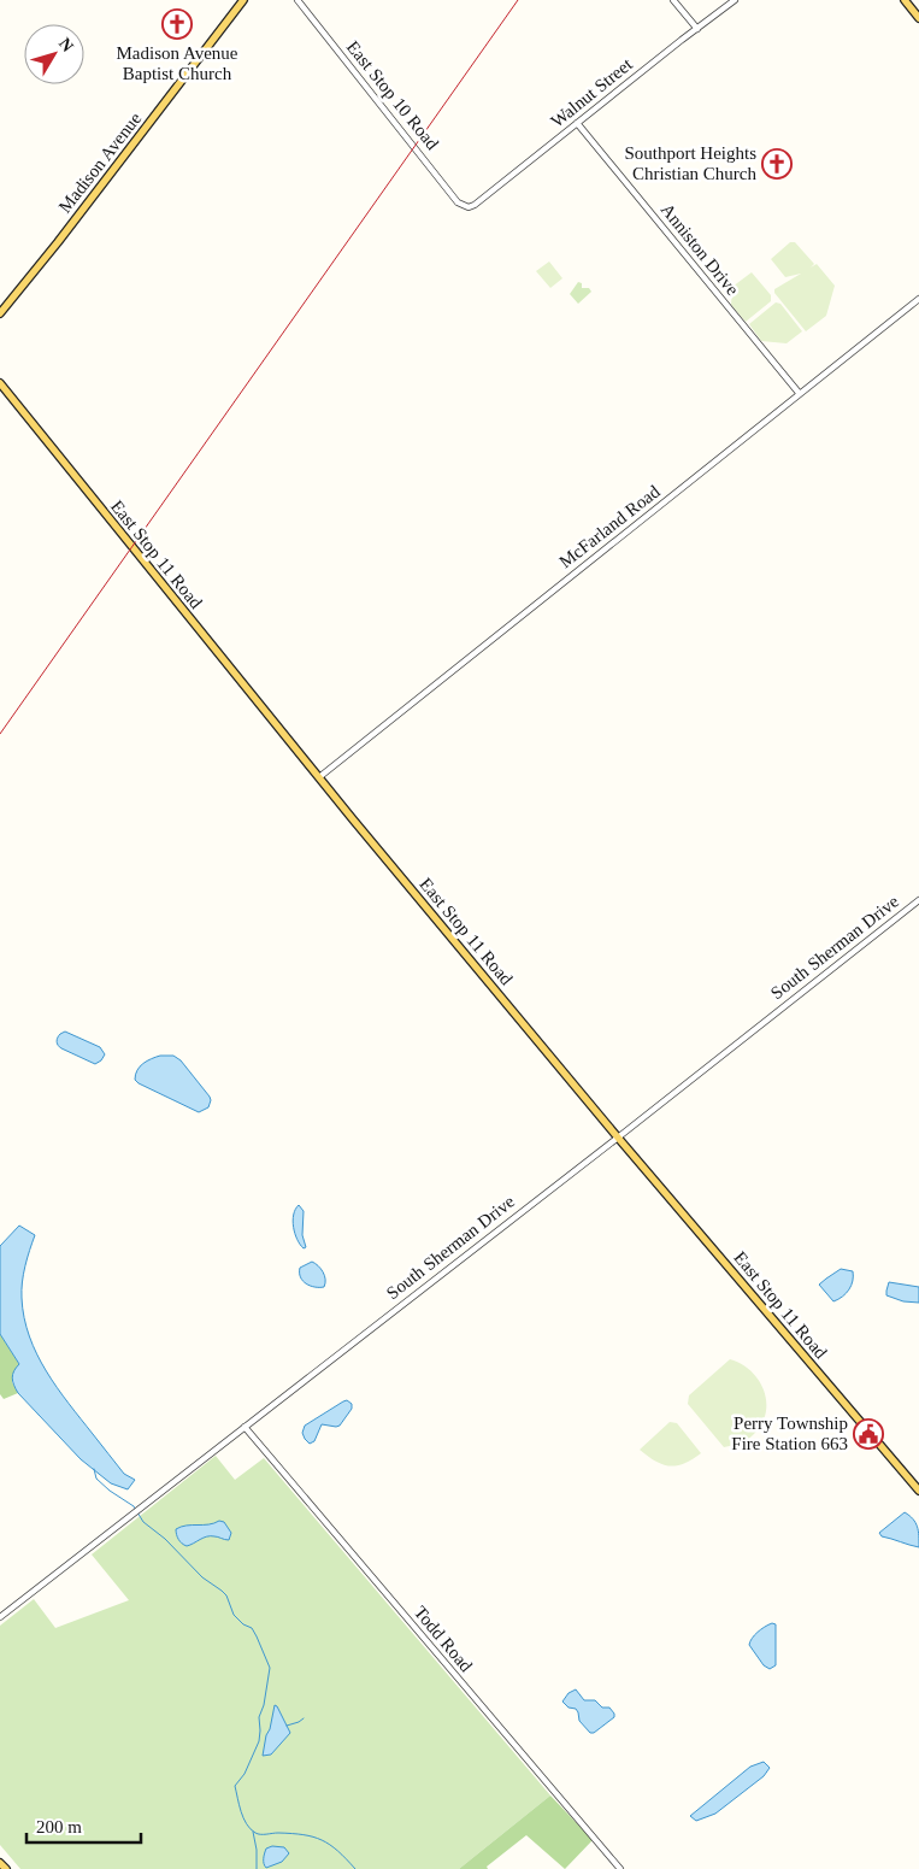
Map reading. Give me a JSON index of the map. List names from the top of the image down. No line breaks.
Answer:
{"streets":{"main road":["Madison Avenue","East Stop 11 Road"],"street":["Walnut Street","East Stop 10 Road","Anniston Drive","McFarland Road","South Sherman Drive","Todd Road"]},"crossings":[["Walnut Street","East Stop 10 Road"],["Walnut Street","Anniston Drive"],["Anniston Drive","McFarland Road"],["McFarland Road","East Stop 11 Road"],["East Stop 11 Road","South Sherman Drive"],["South Sherman Drive","Todd Road"]],"places":{"church":["Madison Avenue Baptist Church","Southport Heights Christian Church"],"public building":["Perry Township Fire Station 663"]},"scale_bar":"200 m","north":"top right"}
